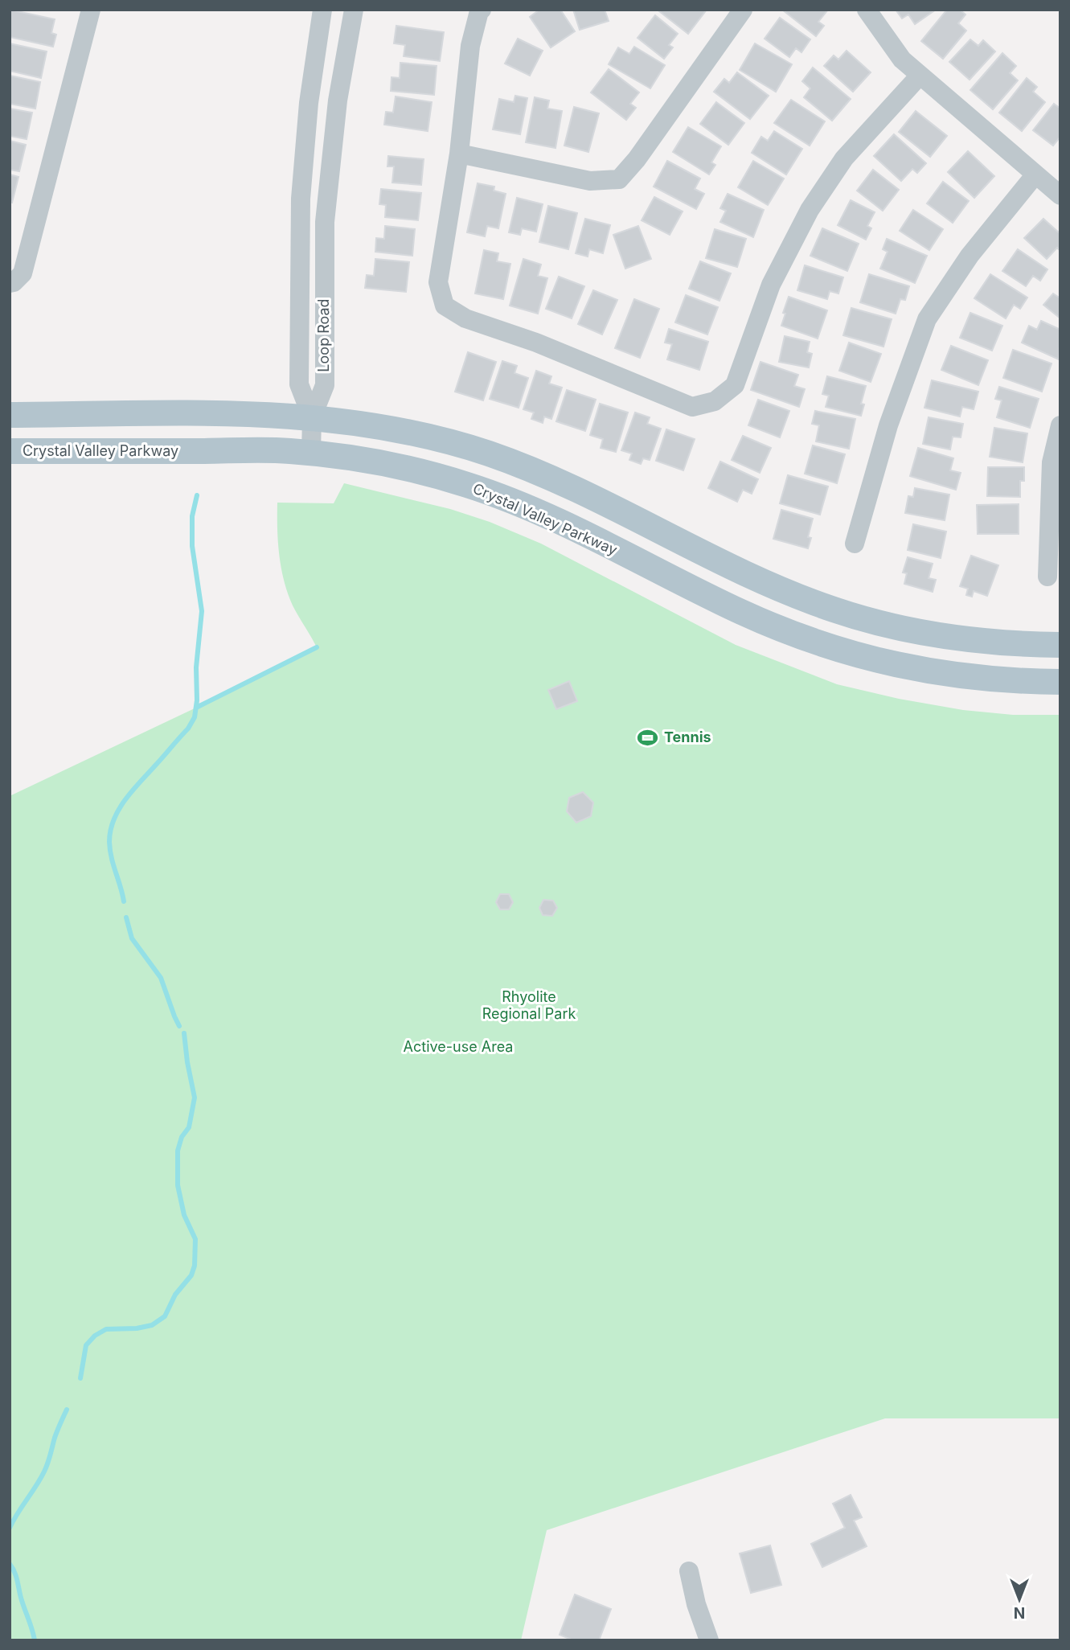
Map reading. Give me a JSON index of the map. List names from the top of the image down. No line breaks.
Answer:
{"streets":{"main road":["Crystal Valley Parkway"],"street":["Loop Road"]},"parks":["Rhyolite Regional Park","Active-use Area"],"places":{"sports":["Tennis"]},"north":"bottom"}
